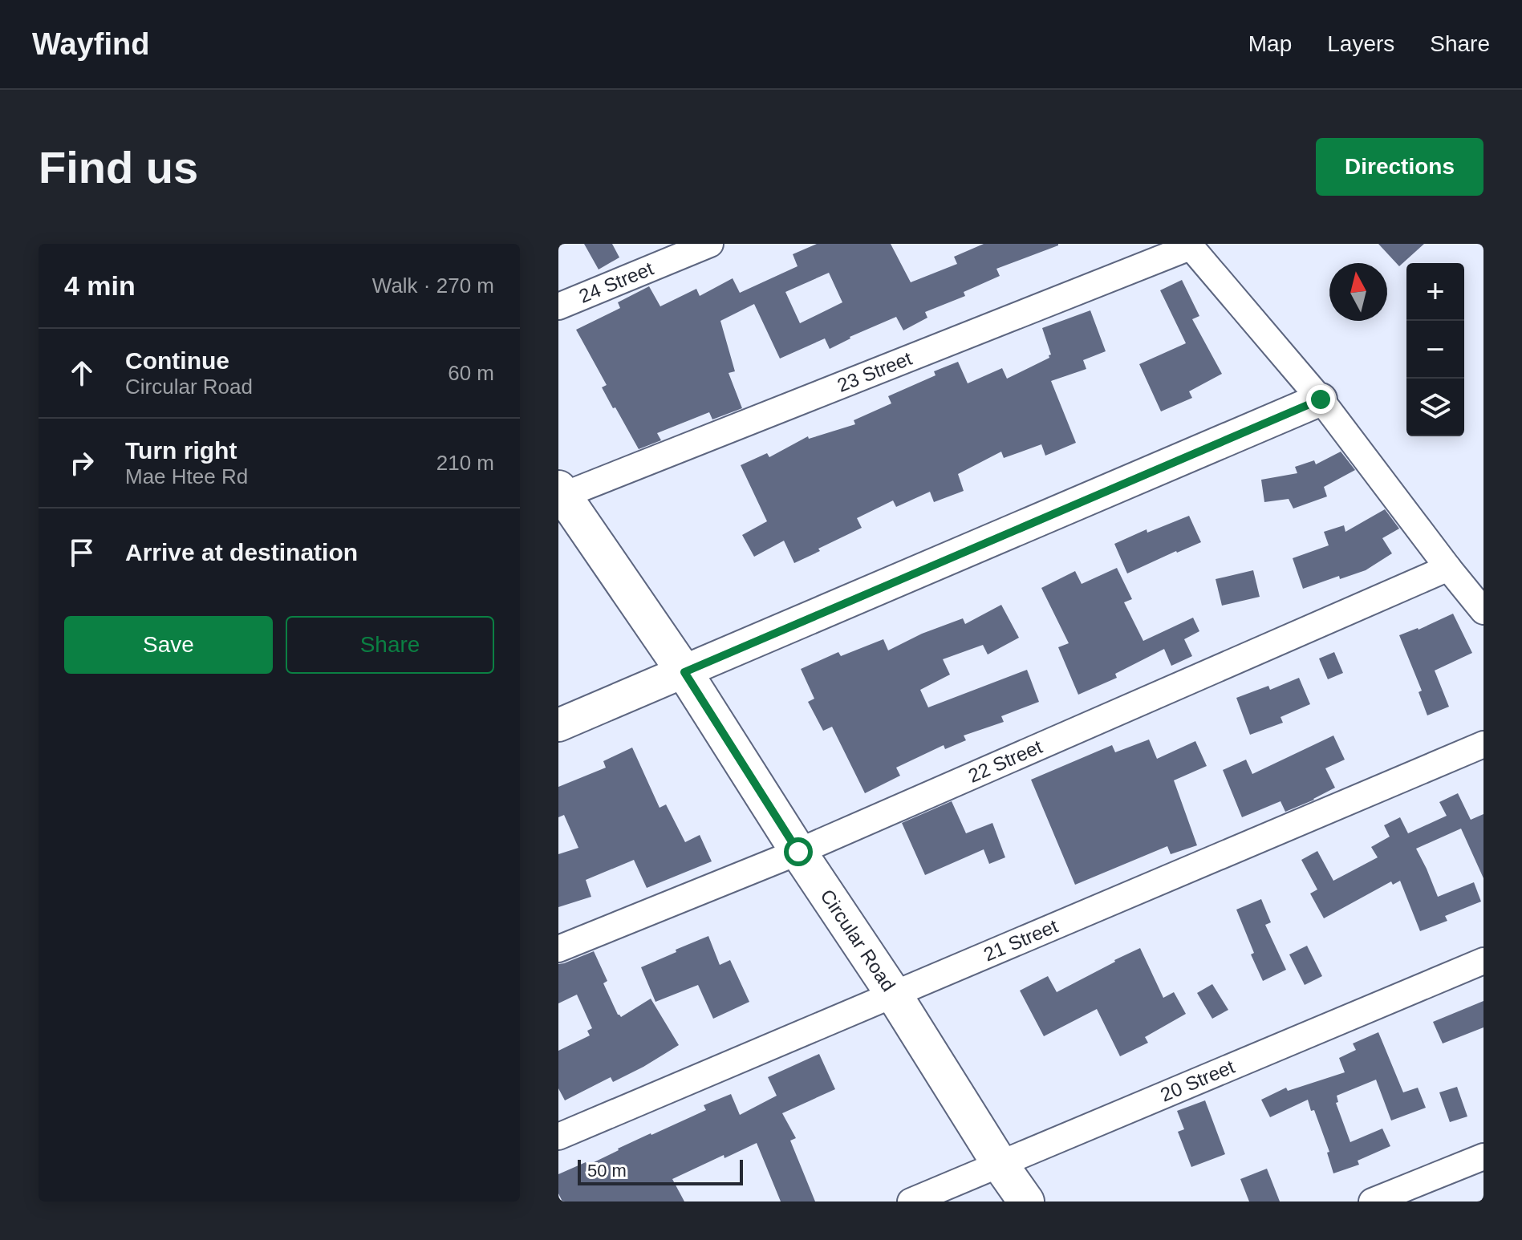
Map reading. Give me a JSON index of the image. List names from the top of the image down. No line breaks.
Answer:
{"streets":{"main road":["Circular Road"],"street":["24 Street","23 Street","22 Street","21 Street","20 Street"]},"crossings":[["23 Street","Circular Road"],["22 Street","Circular Road"],["Circular Road","21 Street"],["Circular Road","20 Street"]],"scale_bar":"50 m","north":"top","page":{"header":"Wayfind","nav":["Map","Layers","Share"],"buttons":["Directions",["Save","Share"]],"title":"Find us","heading":["4 min","Walk · 270 m"],"map_buttons":["+","−"],"list":[["Continue","Circular Road","60 m"],["Turn right","Mae Htee Rd","210 m"],"Arrive at destination"],"scale":"50 m"}}
